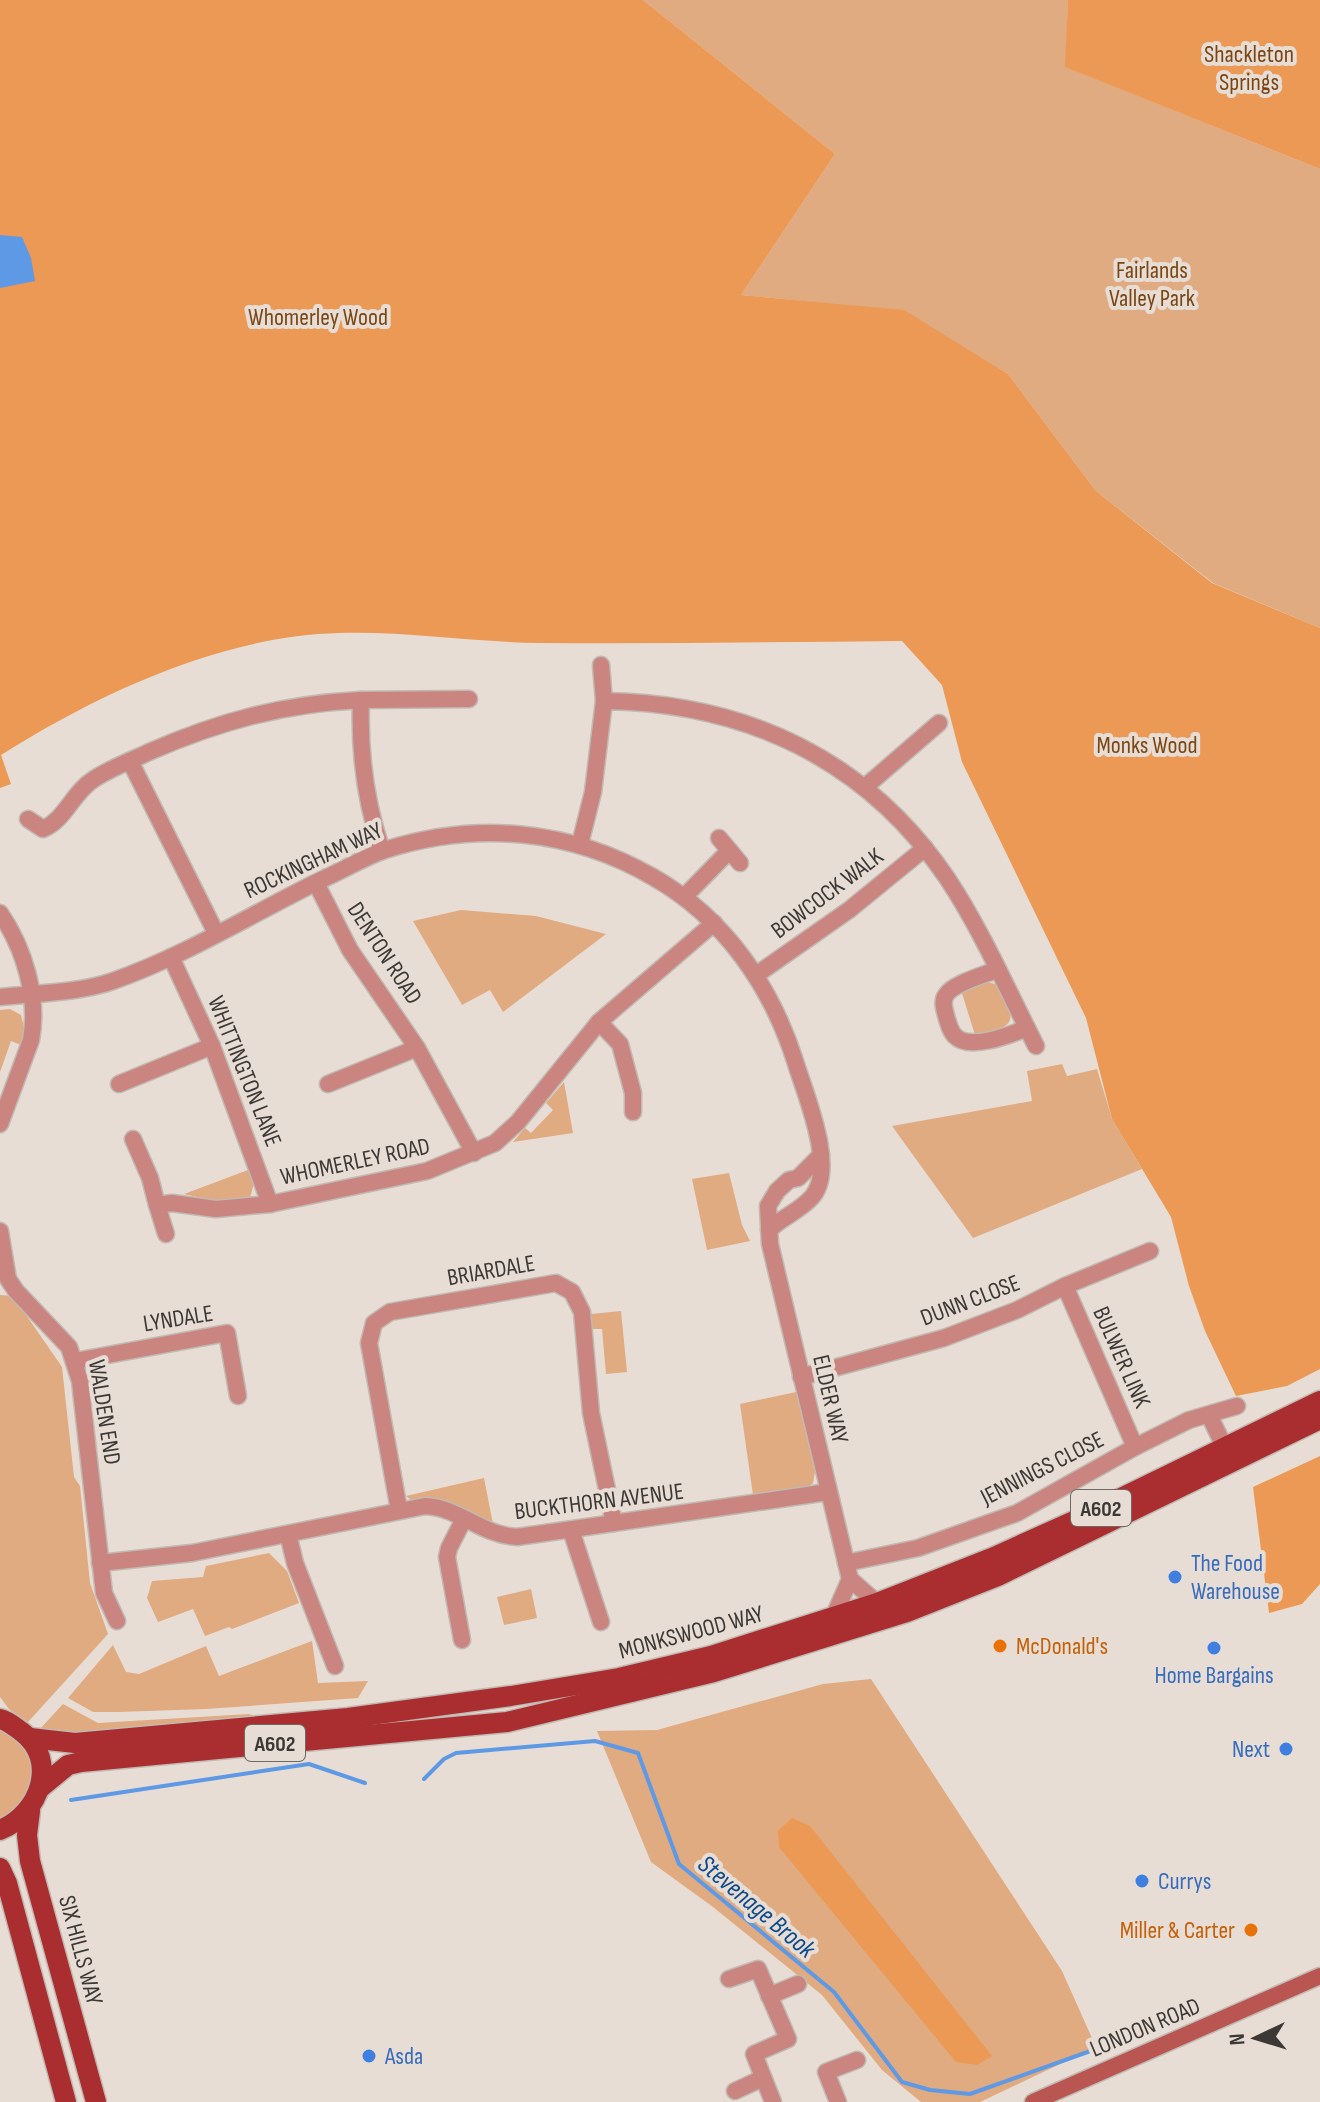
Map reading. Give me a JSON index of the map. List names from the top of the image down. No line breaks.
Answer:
{"streets":{"main road":["A602","MONKSWOOD WAY","SIX HILLS WAY","LONDON ROAD"],"street":["ROCKINGHAM WAY","BOWCOCK WALK","DENTON ROAD","WHITTINGTON LANE","WHOMERLEY ROAD","BRIARDALE","DUNN CLOSE","LYNDALE","BULWER LINK","ELDER WAY","WALDEN END","JENNINGS CLOSE","BUCKTHORN AVENUE"]},"crossings":[["ROCKINGHAM WAY","BOWCOCK WALK"],["ROCKINGHAM WAY","DENTON ROAD"],["ROCKINGHAM WAY","WHITTINGTON LANE"],["ROCKINGHAM WAY","WHOMERLEY ROAD"],["ROCKINGHAM WAY","ELDER WAY"],["DENTON ROAD","WHOMERLEY ROAD"],["WHITTINGTON LANE","WHOMERLEY ROAD"],["BRIARDALE","BUCKTHORN AVENUE"],["DUNN CLOSE","BULWER LINK"],["DUNN CLOSE","ELDER WAY"],["LYNDALE","WALDEN END"],["BULWER LINK","JENNINGS CLOSE"],["ELDER WAY","JENNINGS CLOSE"],["ELDER WAY","BUCKTHORN AVENUE"],["WALDEN END","BUCKTHORN AVENUE"],["A602","MONKSWOOD WAY"],["A602","SIX HILLS WAY"]],"water":["Stevenage Brook"],"parks":["Shackleton Springs","Fairlands Valley Park","Whomerley Wood","Monks Wood"],"places":["The Food Warehouse","McDonald's","Home Bargains","Next","Currys","Miller & Carter","Asda"],"north":"left"}
